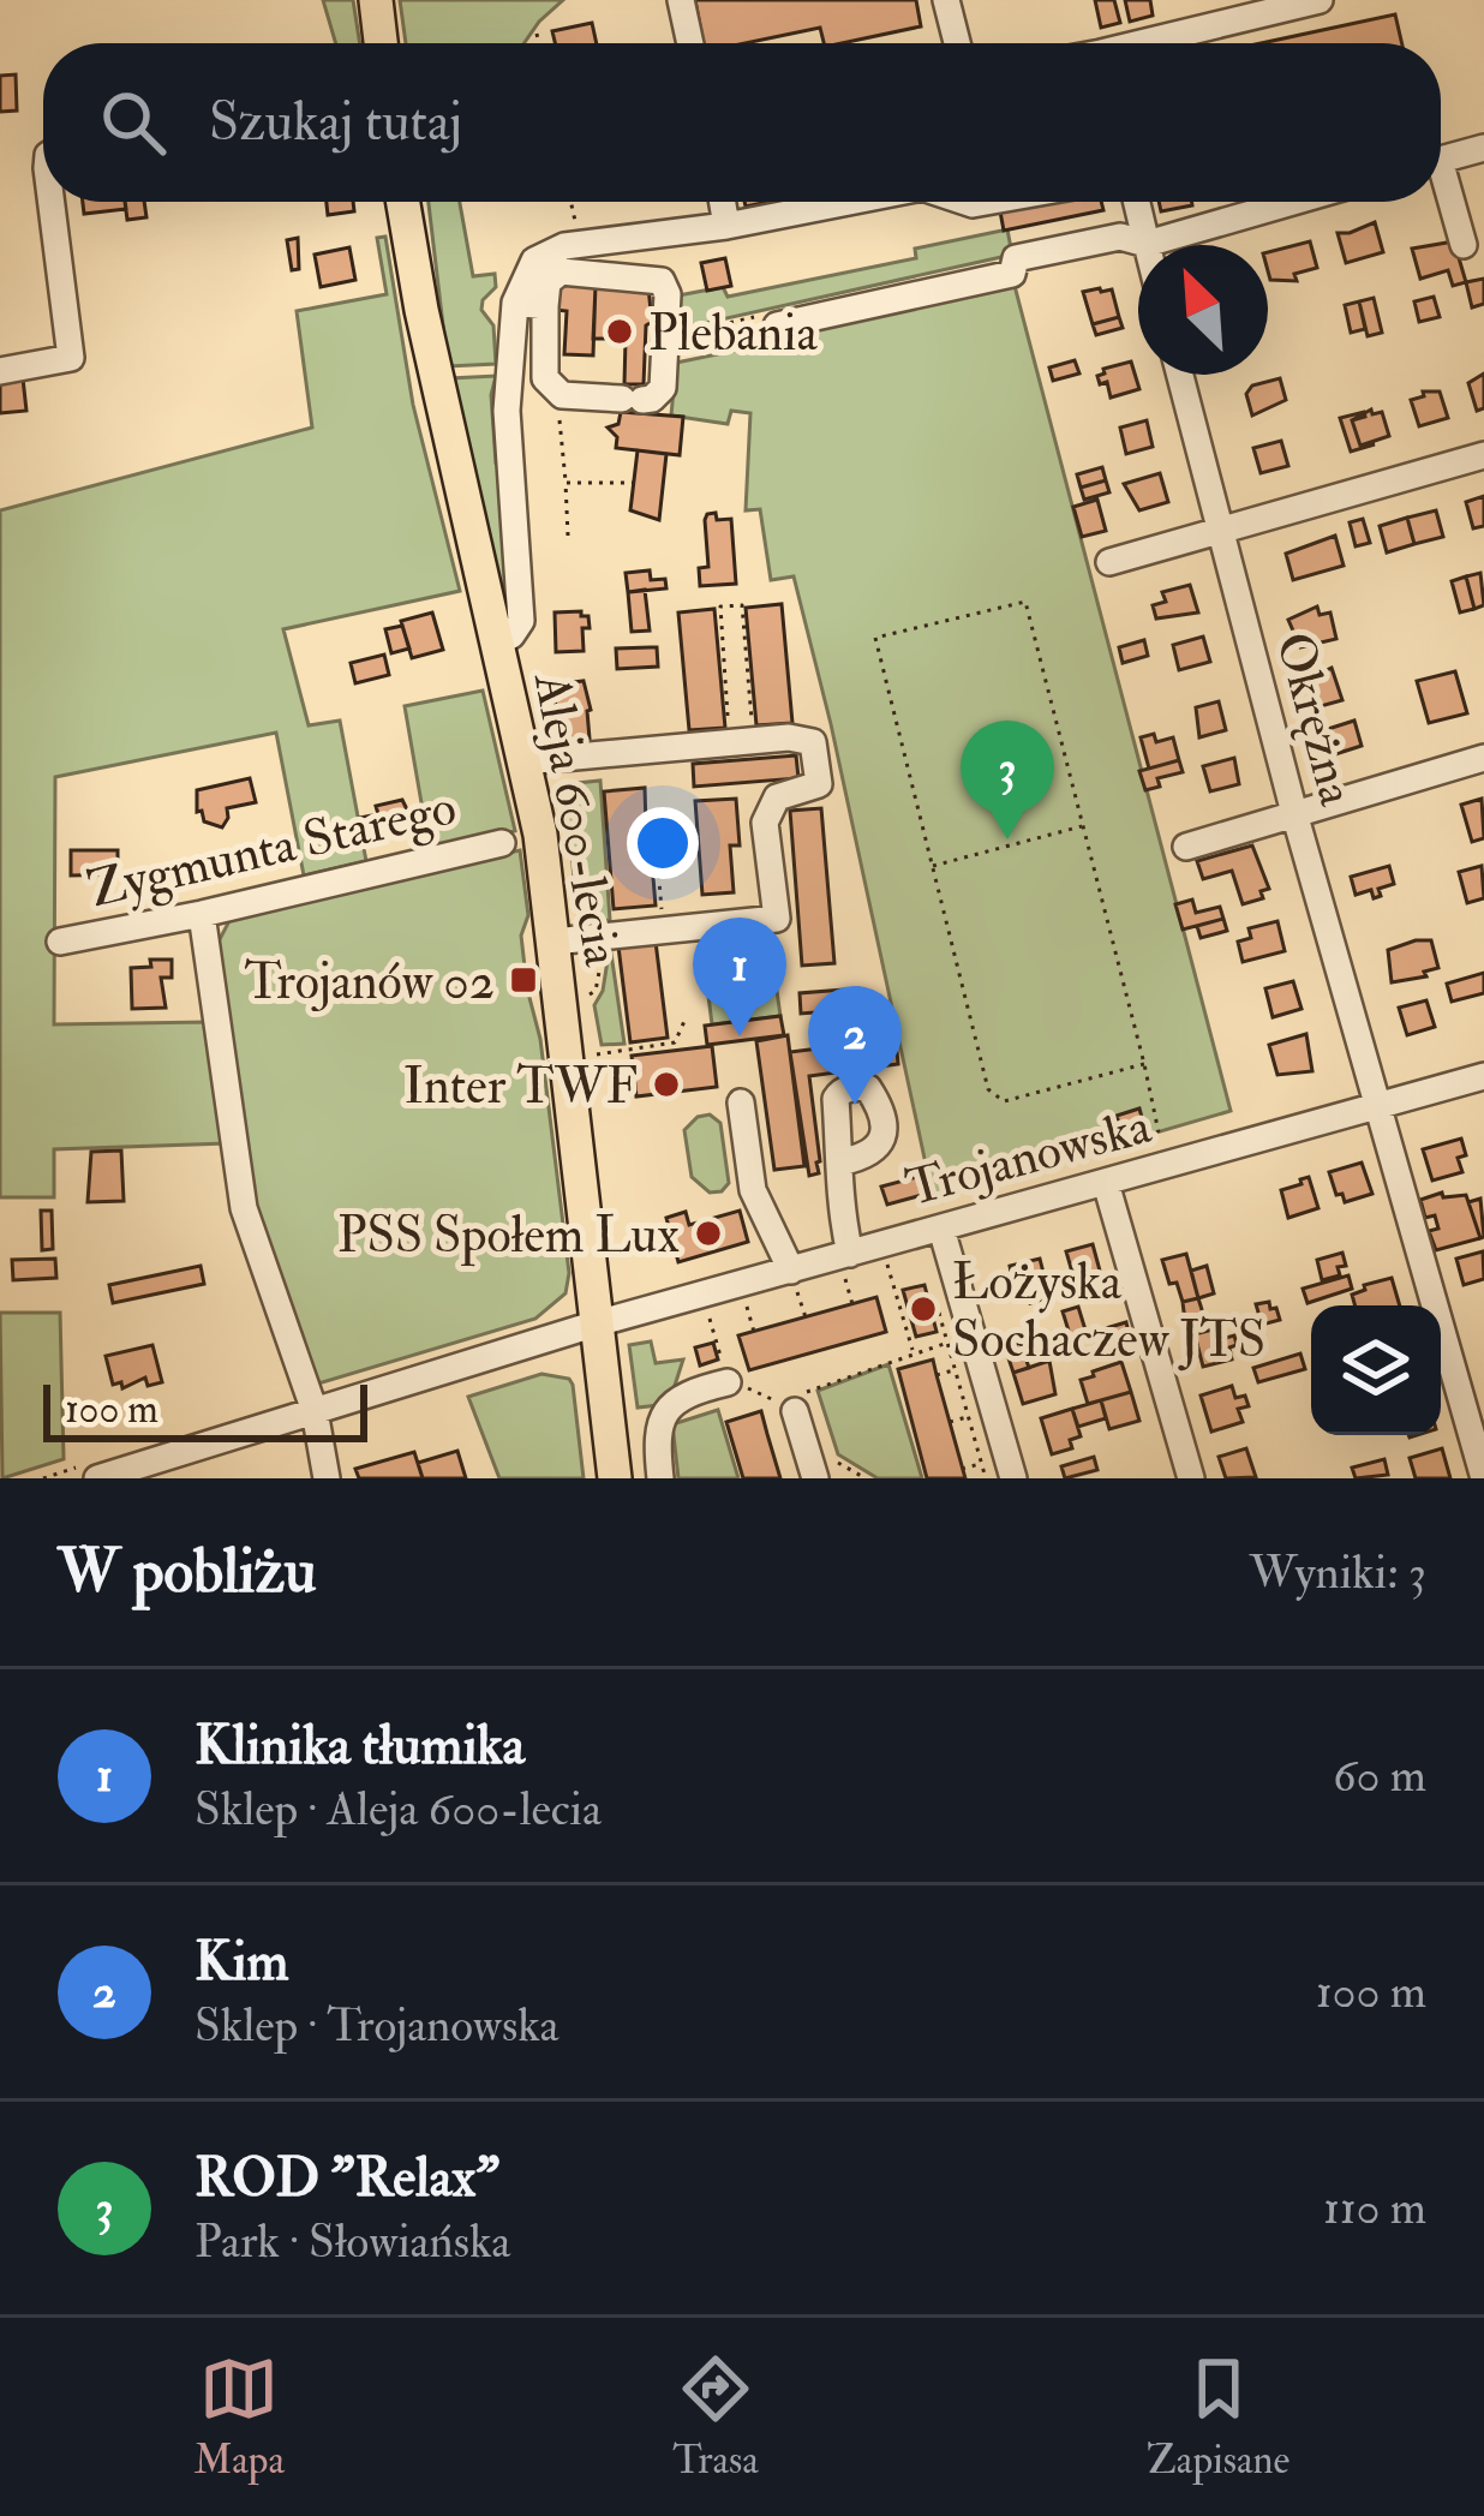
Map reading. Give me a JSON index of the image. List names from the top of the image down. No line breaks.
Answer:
{"streets":{"main road":["Aleja 600-lecia"],"street":["Okrężna","Zygmunta Starego","Trojanowska"]},"crossings":[["Okrężna","Trojanowska"],["Aleja 600-lecia","Trojanowska"]],"places":{"other":["Plebania","Inter TWF","PSS Społem Lux","Łożyska Sochaczew JTS"],"transit":["Trojanów 02"]},"scale_bar":"100 m","north":"top left","page":{"search":"Szukaj tutaj","pins":["3","1","2"],"scale":"100 m","heading":["W pobliżu","Wyniki: 3"],"list":[{"mark":"1","name":"Klinika tłumika","note":"Sklep · Aleja 600-lecia","value":"60 m"},{"mark":"2","name":"Kim","note":"Sklep · Trojanowska","value":"100 m"},{"mark":"3","name":"ROD \"Relax\"","note":"Park · Słowiańska","value":"110 m"}],"nav":["Mapa","Trasa","Zapisane"]}}
